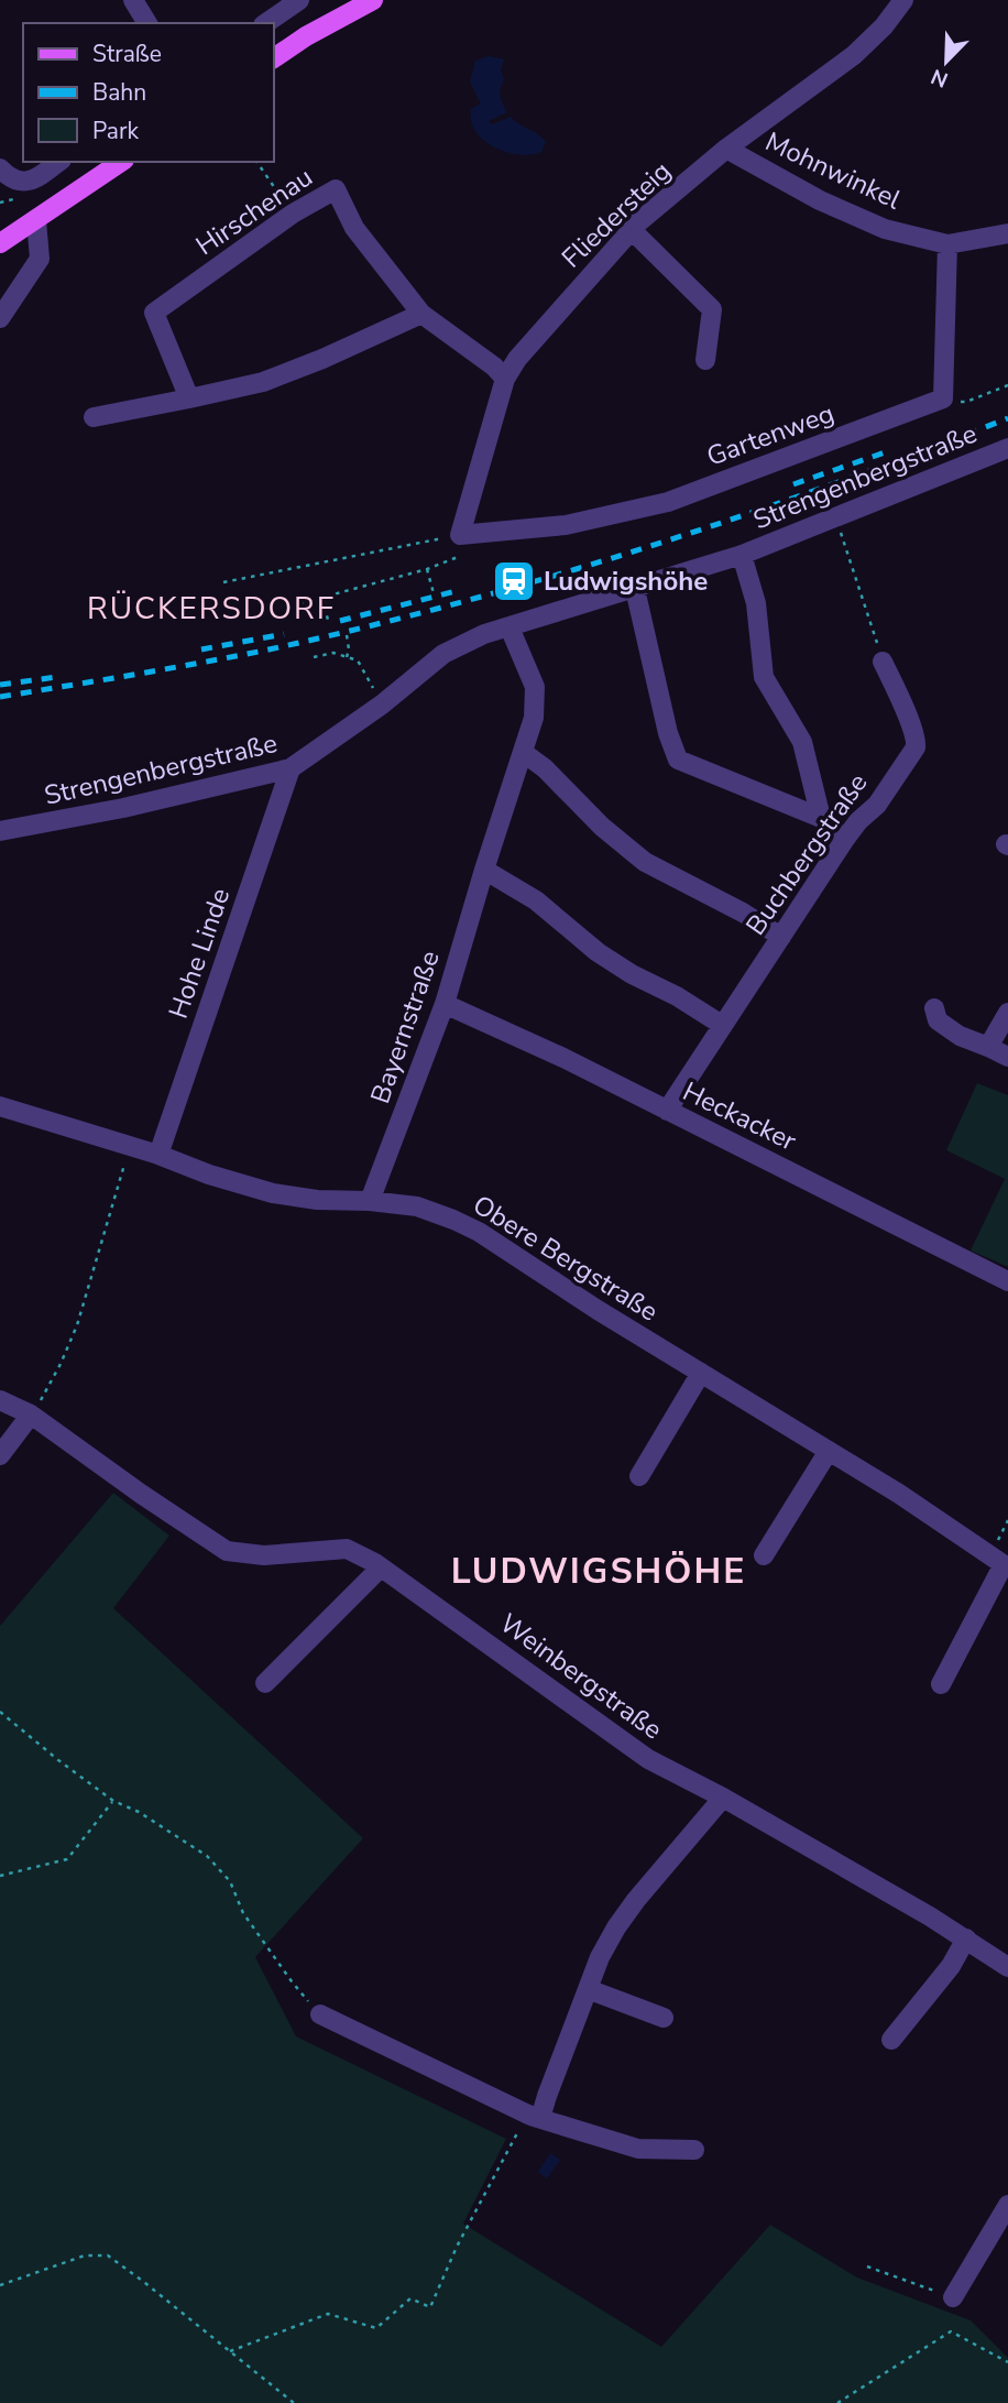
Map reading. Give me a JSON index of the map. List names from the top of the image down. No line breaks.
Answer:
{"streets":{"street":["Mohnwinkel","Hirschenau","Fliedersteig","Gartenweg","Strengenbergstraße","Buchbergstraße","Hohe Linde","Bayernstraße","Heckacker","Obere Bergstraße","Weinbergstraße"]},"crossings":[["Mohnwinkel","Fliedersteig"],["Hirschenau","Fliedersteig"],["Fliedersteig","Gartenweg"],["Strengenbergstraße","Hohe Linde"],["Strengenbergstraße","Bayernstraße"],["Buchbergstraße","Heckacker"],["Hohe Linde","Obere Bergstraße"],["Bayernstraße","Heckacker"],["Bayernstraße","Obere Bergstraße"]],"districts":["RÜCKERSDORF","LUDWIGSHÖHE"],"places":{"station":["Ludwigshöhe"]},"legend":["Straße","Bahn","Park"],"north":"bottom left"}
